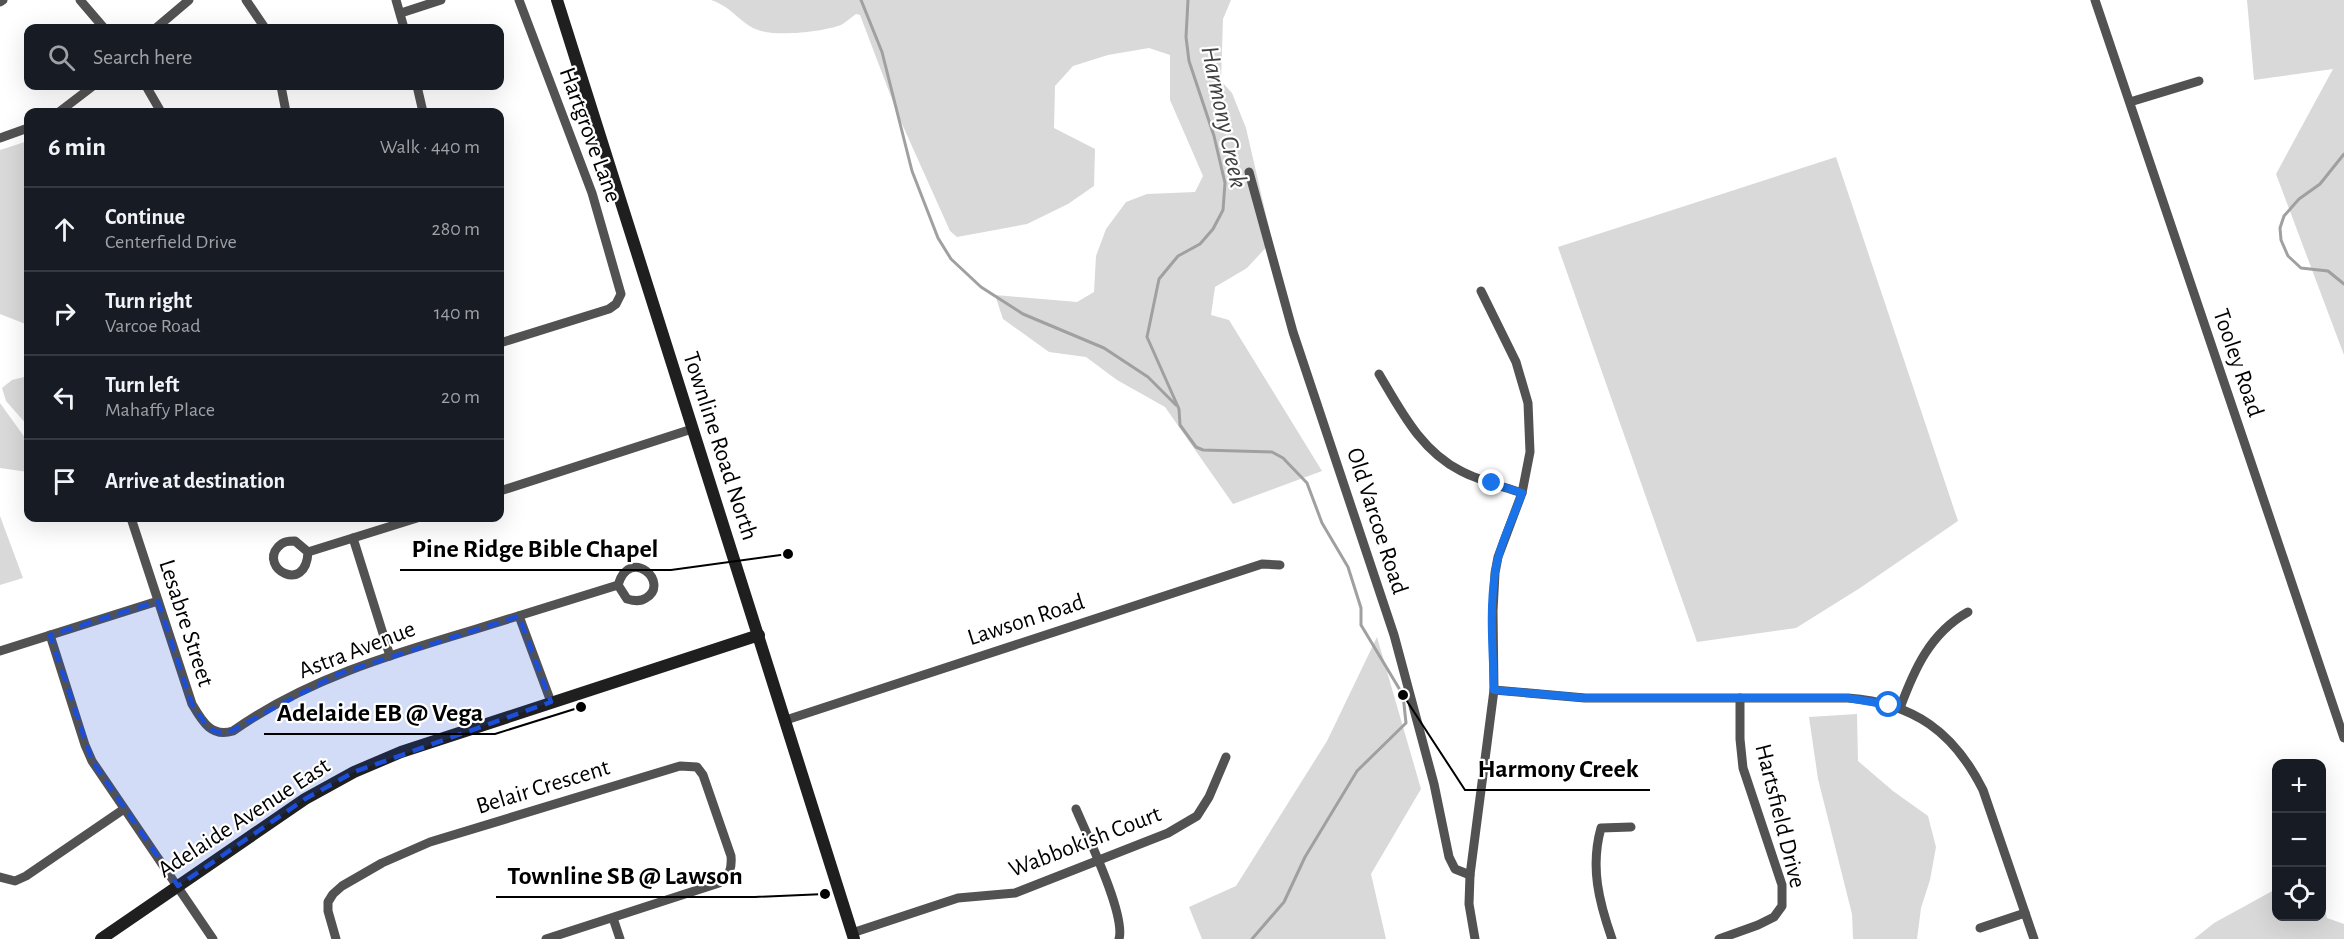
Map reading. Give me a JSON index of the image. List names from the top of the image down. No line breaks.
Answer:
{"streets":{"main road":["Townline Road North","Adelaide Avenue East"],"street":["Hartgrove Lane","Tooley Road","Old Varcoe Road","Lawson Road","Lesabre Street","Astra Avenue","Belair Crescent","Hartsfield Drive","Wabbokish Court"]},"crossings":[["Townline Road North","Lawson Road"],["Townline Road North","Adelaide Avenue East"],["Townline Road North","Wabbokish Court"],["Lesabre Street","Astra Avenue"]],"water":["Harmony Creek"],"places":["Pine Ridge Bible Chapel","Harmony Creek","Adelaide EB @ Vega","Townline SB @ Lawson"],"page":{"search":"Search here","heading":["6 min","Walk · 440 m"],"list":[["Continue","Centerfield Drive","280 m"],["Turn right","Varcoe Road","140 m"],["Turn left","Mahaffy Place","20 m"],"Arrive at destination"],"map_buttons":["+","−"]}}
